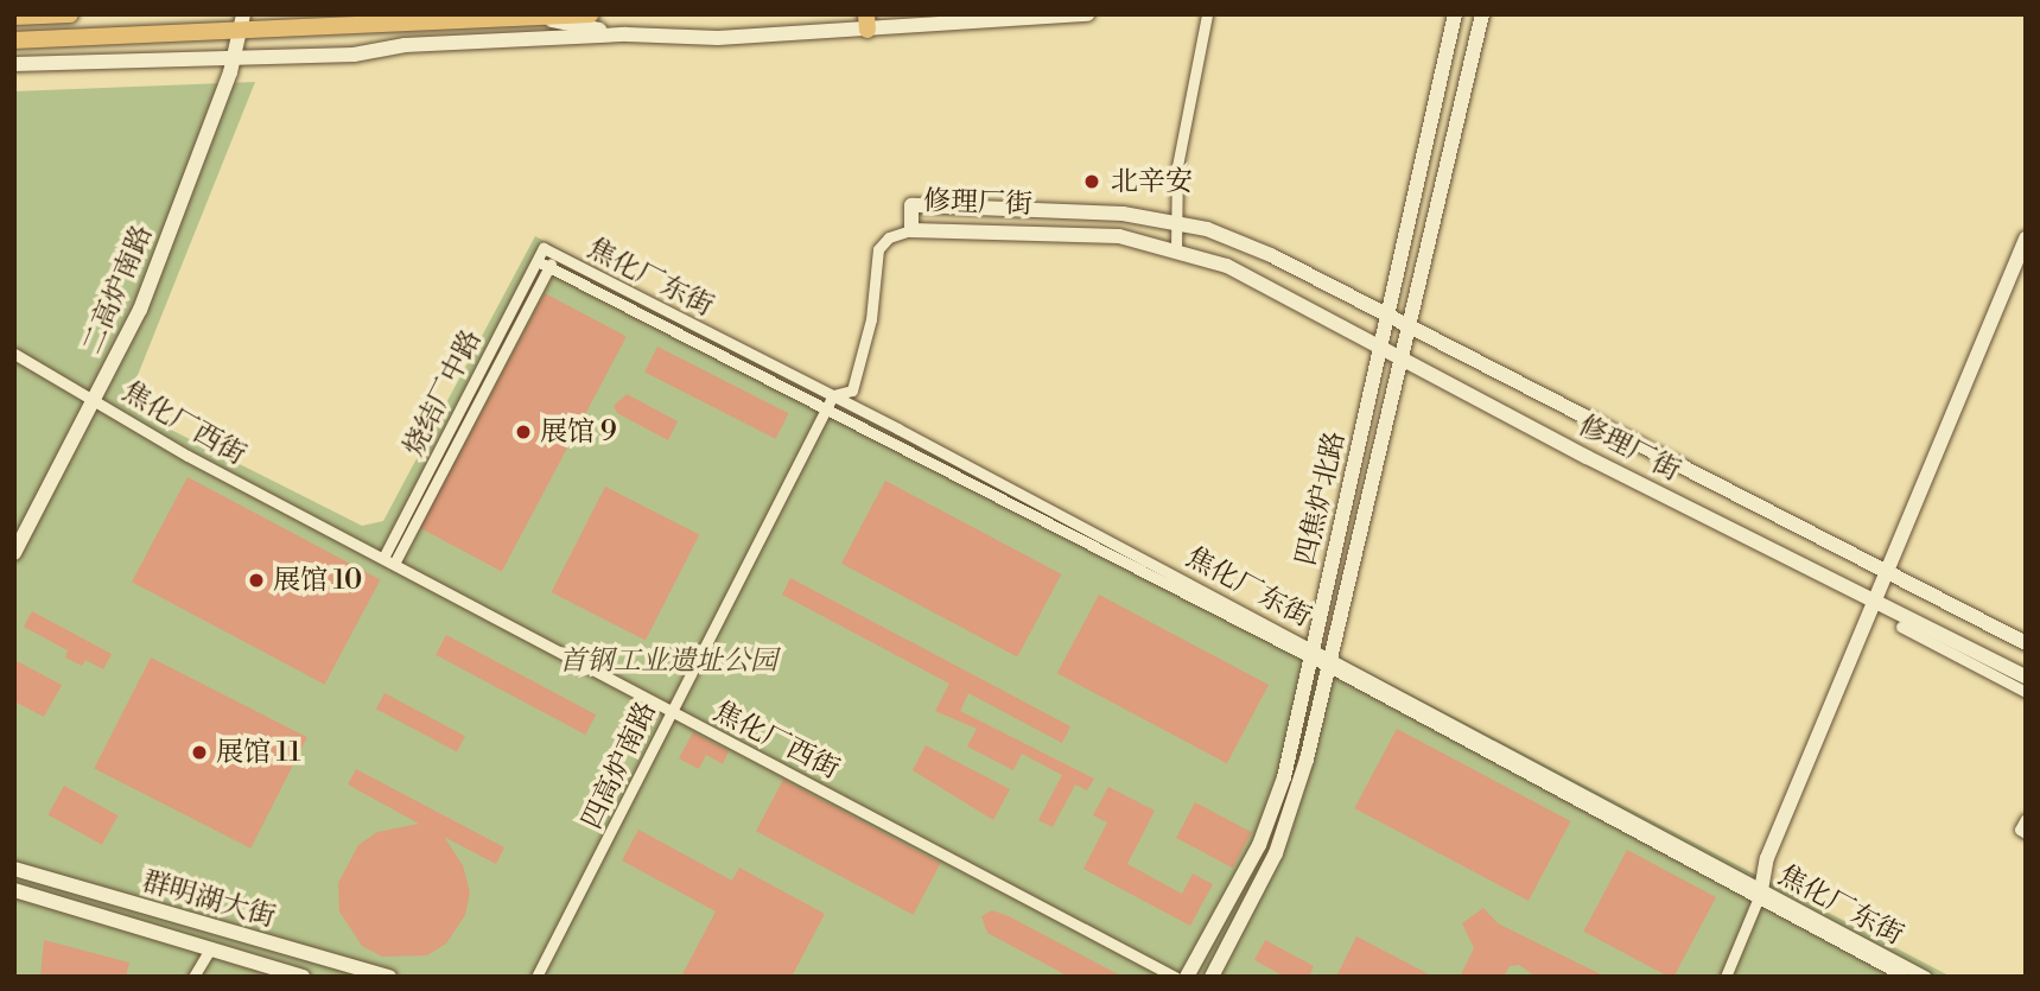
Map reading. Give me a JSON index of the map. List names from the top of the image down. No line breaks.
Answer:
{"streets":{"main road":["修理厂街","二高炉南路","四焦炉北路","群明湖大街"],"street":["焦化厂东街","烧结厂中路","焦化厂西街","四高炉南路"]},"crossings":[["修理厂街","四焦炉北路"],["修理厂街","四高炉南路"],["焦化厂东街","烧结厂中路"],["焦化厂东街","四焦炉北路"],["焦化厂东街","四高炉南路"],["二高炉南路","焦化厂西街"],["烧结厂中路","焦化厂西街"],["焦化厂西街","四高炉南路"]],"parks":["首钢工业遗址公园"],"places":["北辛安","展馆 9","展馆 10","展馆 11"]}
